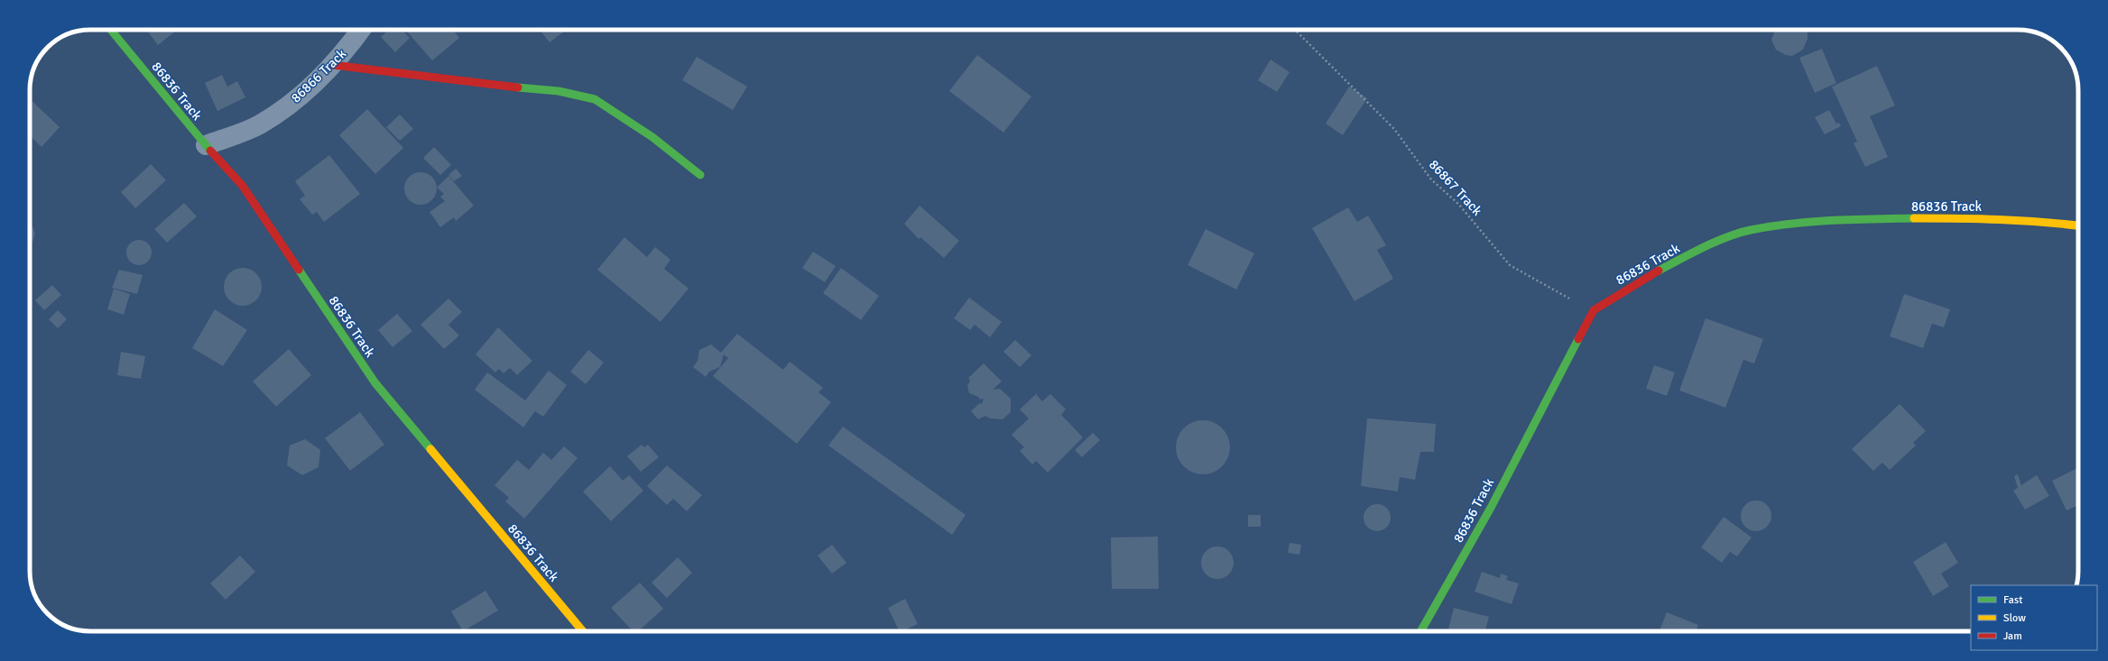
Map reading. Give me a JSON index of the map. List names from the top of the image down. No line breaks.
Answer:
{"streets":{"street":["86866 Track","86836 Track"],"path":["86867 Track"]},"crossings":[["86866 Track","86836 Track"],["86836 Track","86867 Track"]],"legend":["Fast","Slow","Jam"]}
